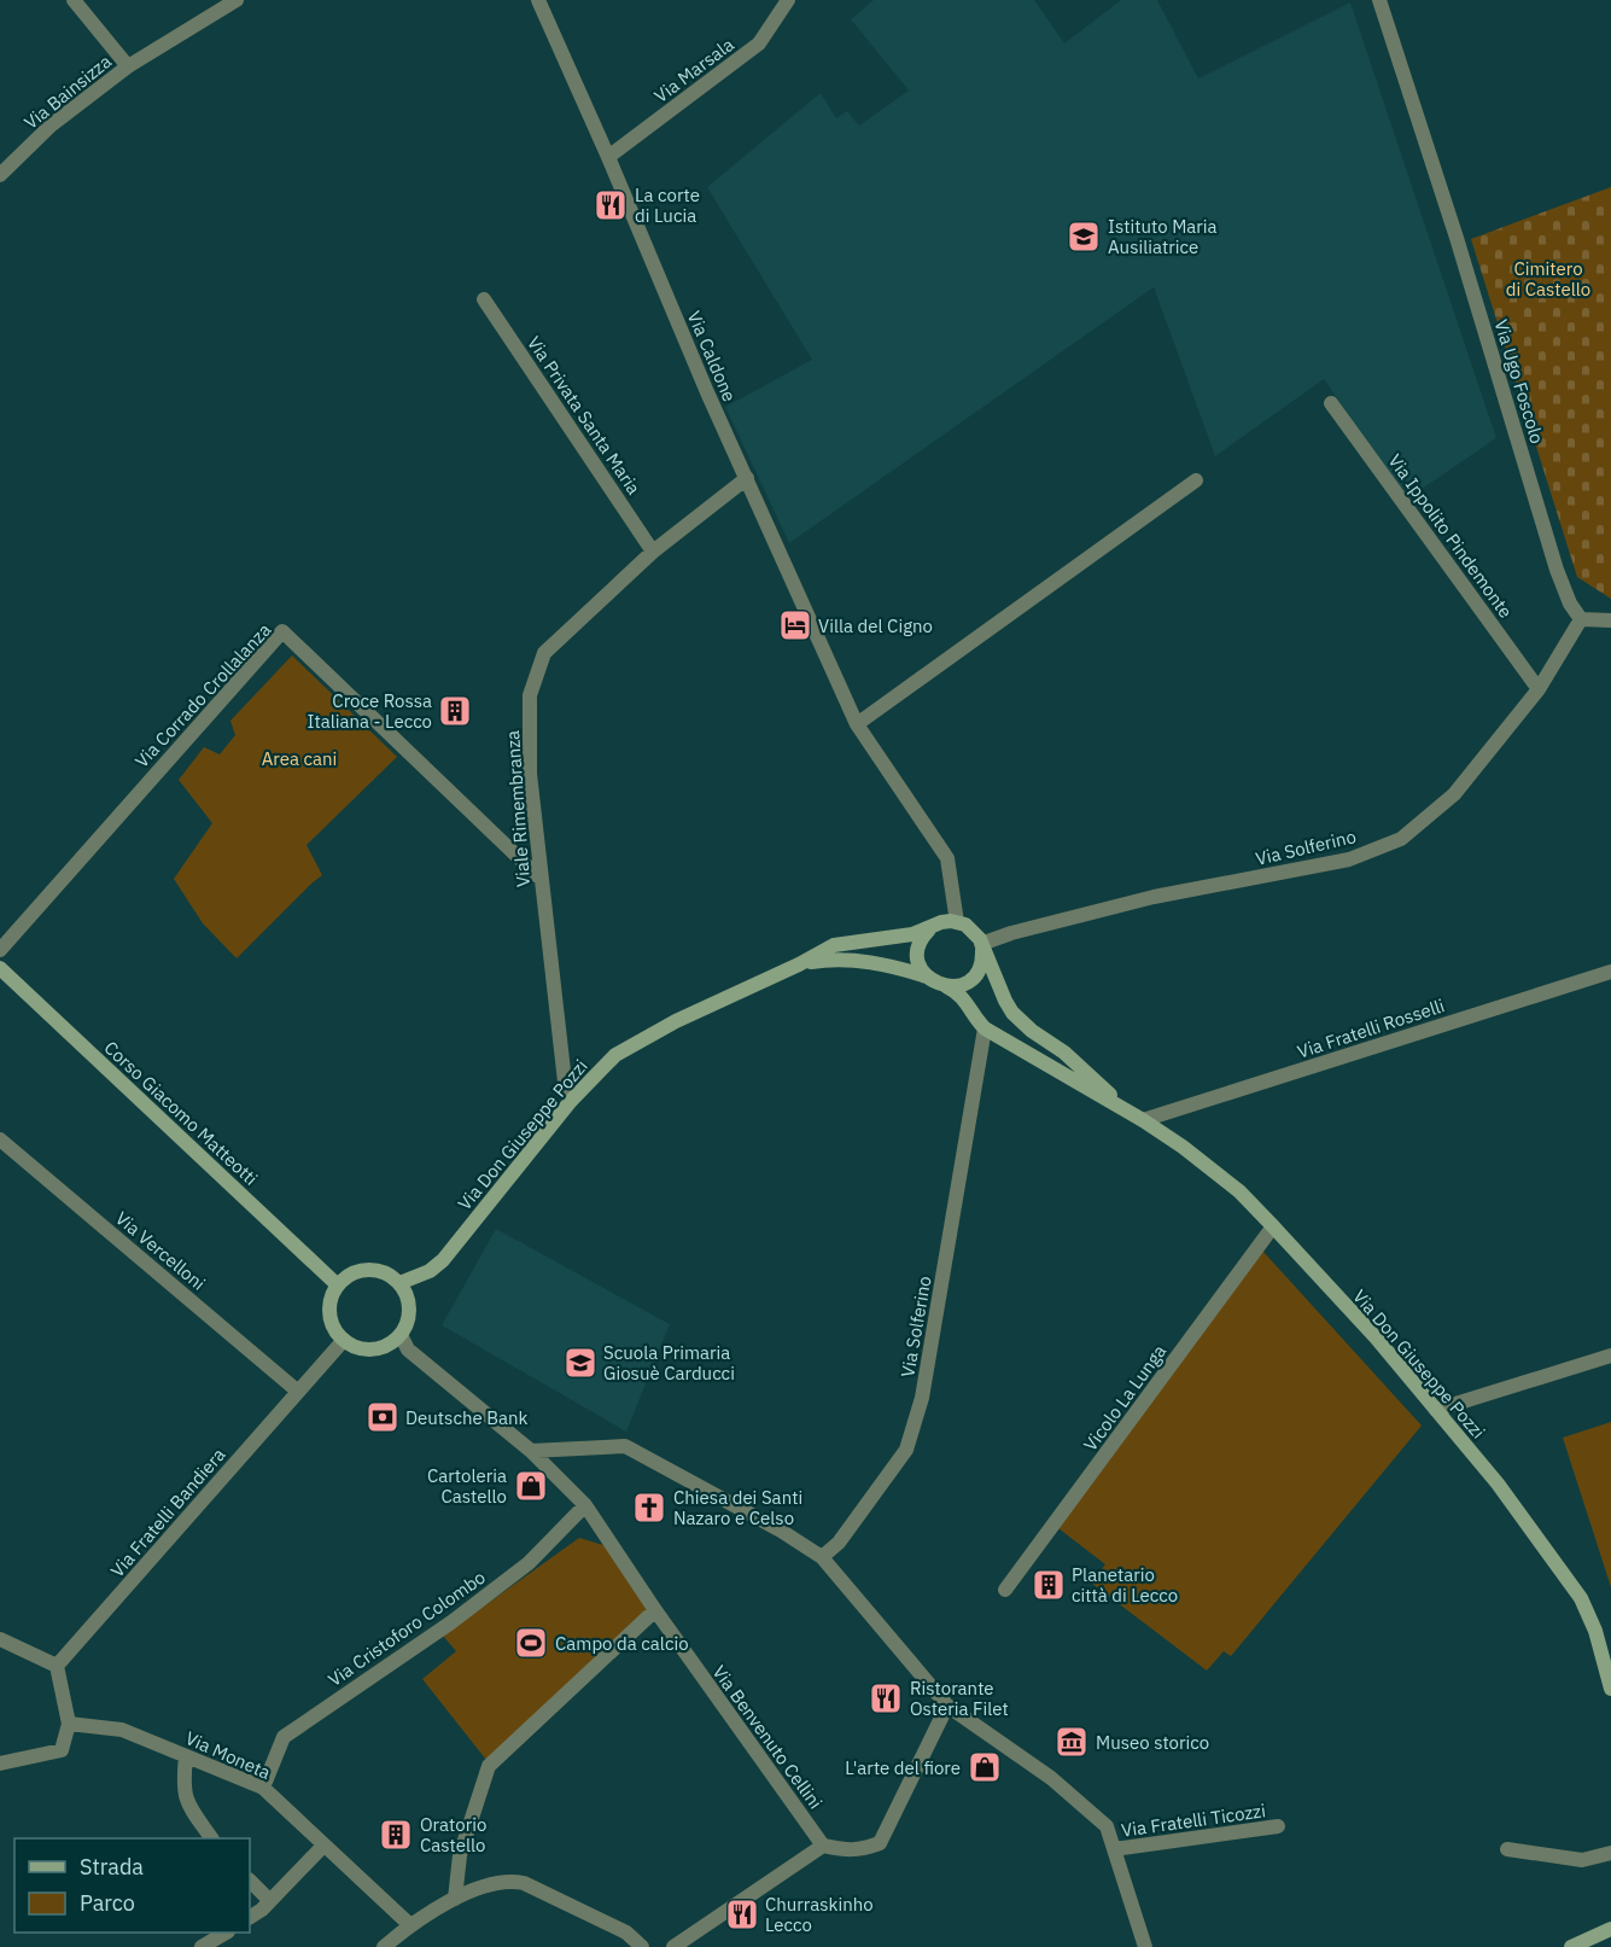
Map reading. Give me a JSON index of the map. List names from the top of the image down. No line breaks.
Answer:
{"streets":{"street":["Via Marsala","Via Bainsizza","Via Caldone","Via Ugo Foscolo","Via Privata Santa Maria","Via Ippolito Pindemonte","Via Corrado Crollalanza","Viale Rimembranza","Via Solferino","Via Fratelli Rosselli","Corso Giacomo Matteotti","Via Don Giuseppe Pozzi","Via Vercelloni","Vicolo La Lunga","Via Fratelli Bandiera","Via Cristoforo Colombo","Via Benvenuto Cellini","Via Moneta","Via Fratelli Ticozzi"]},"crossings":[["Via Marsala","Via Caldone"],["Via Caldone","Viale Rimembranza"],["Via Caldone","Via Solferino"],["Via Caldone","Via Don Giuseppe Pozzi"],["Via Ugo Foscolo","Via Solferino"],["Via Privata Santa Maria","Viale Rimembranza"],["Via Ippolito Pindemonte","Via Solferino"],["Via Corrado Crollalanza","Viale Rimembranza"],["Viale Rimembranza","Via Don Giuseppe Pozzi"],["Via Solferino","Via Don Giuseppe Pozzi"],["Via Fratelli Rosselli","Via Don Giuseppe Pozzi"],["Corso Giacomo Matteotti","Via Don Giuseppe Pozzi"],["Corso Giacomo Matteotti","Via Fratelli Bandiera"],["Via Don Giuseppe Pozzi","Vicolo La Lunga"],["Via Don Giuseppe Pozzi","Via Fratelli Bandiera"],["Via Vercelloni","Via Fratelli Bandiera"],["Via Cristoforo Colombo","Via Benvenuto Cellini"],["Via Cristoforo Colombo","Via Moneta"]],"parks":["Cimitero di Castello","Area cani"],"places":{"restaurant":["La corte di Lucia","Ristorante Osteria Filet","Churraskinho Lecco"],"school or university":["Istituto Maria Ausiliatrice","Scuola Primaria Giosuè Carducci"],"hotel":["Villa del Cigno"],"building":["Croce Rossa Italiana - Lecco","Planetario città di Lecco","Oratorio Castello"],"bank":["Deutsche Bank"],"shop":["Cartoleria Castello","L'arte del fiore"],"church":["Chiesa dei Santi Nazaro e Celso"],"sports":["Campo da calcio"],"museum":["Museo storico"]},"legend":["Strada","Parco"]}
